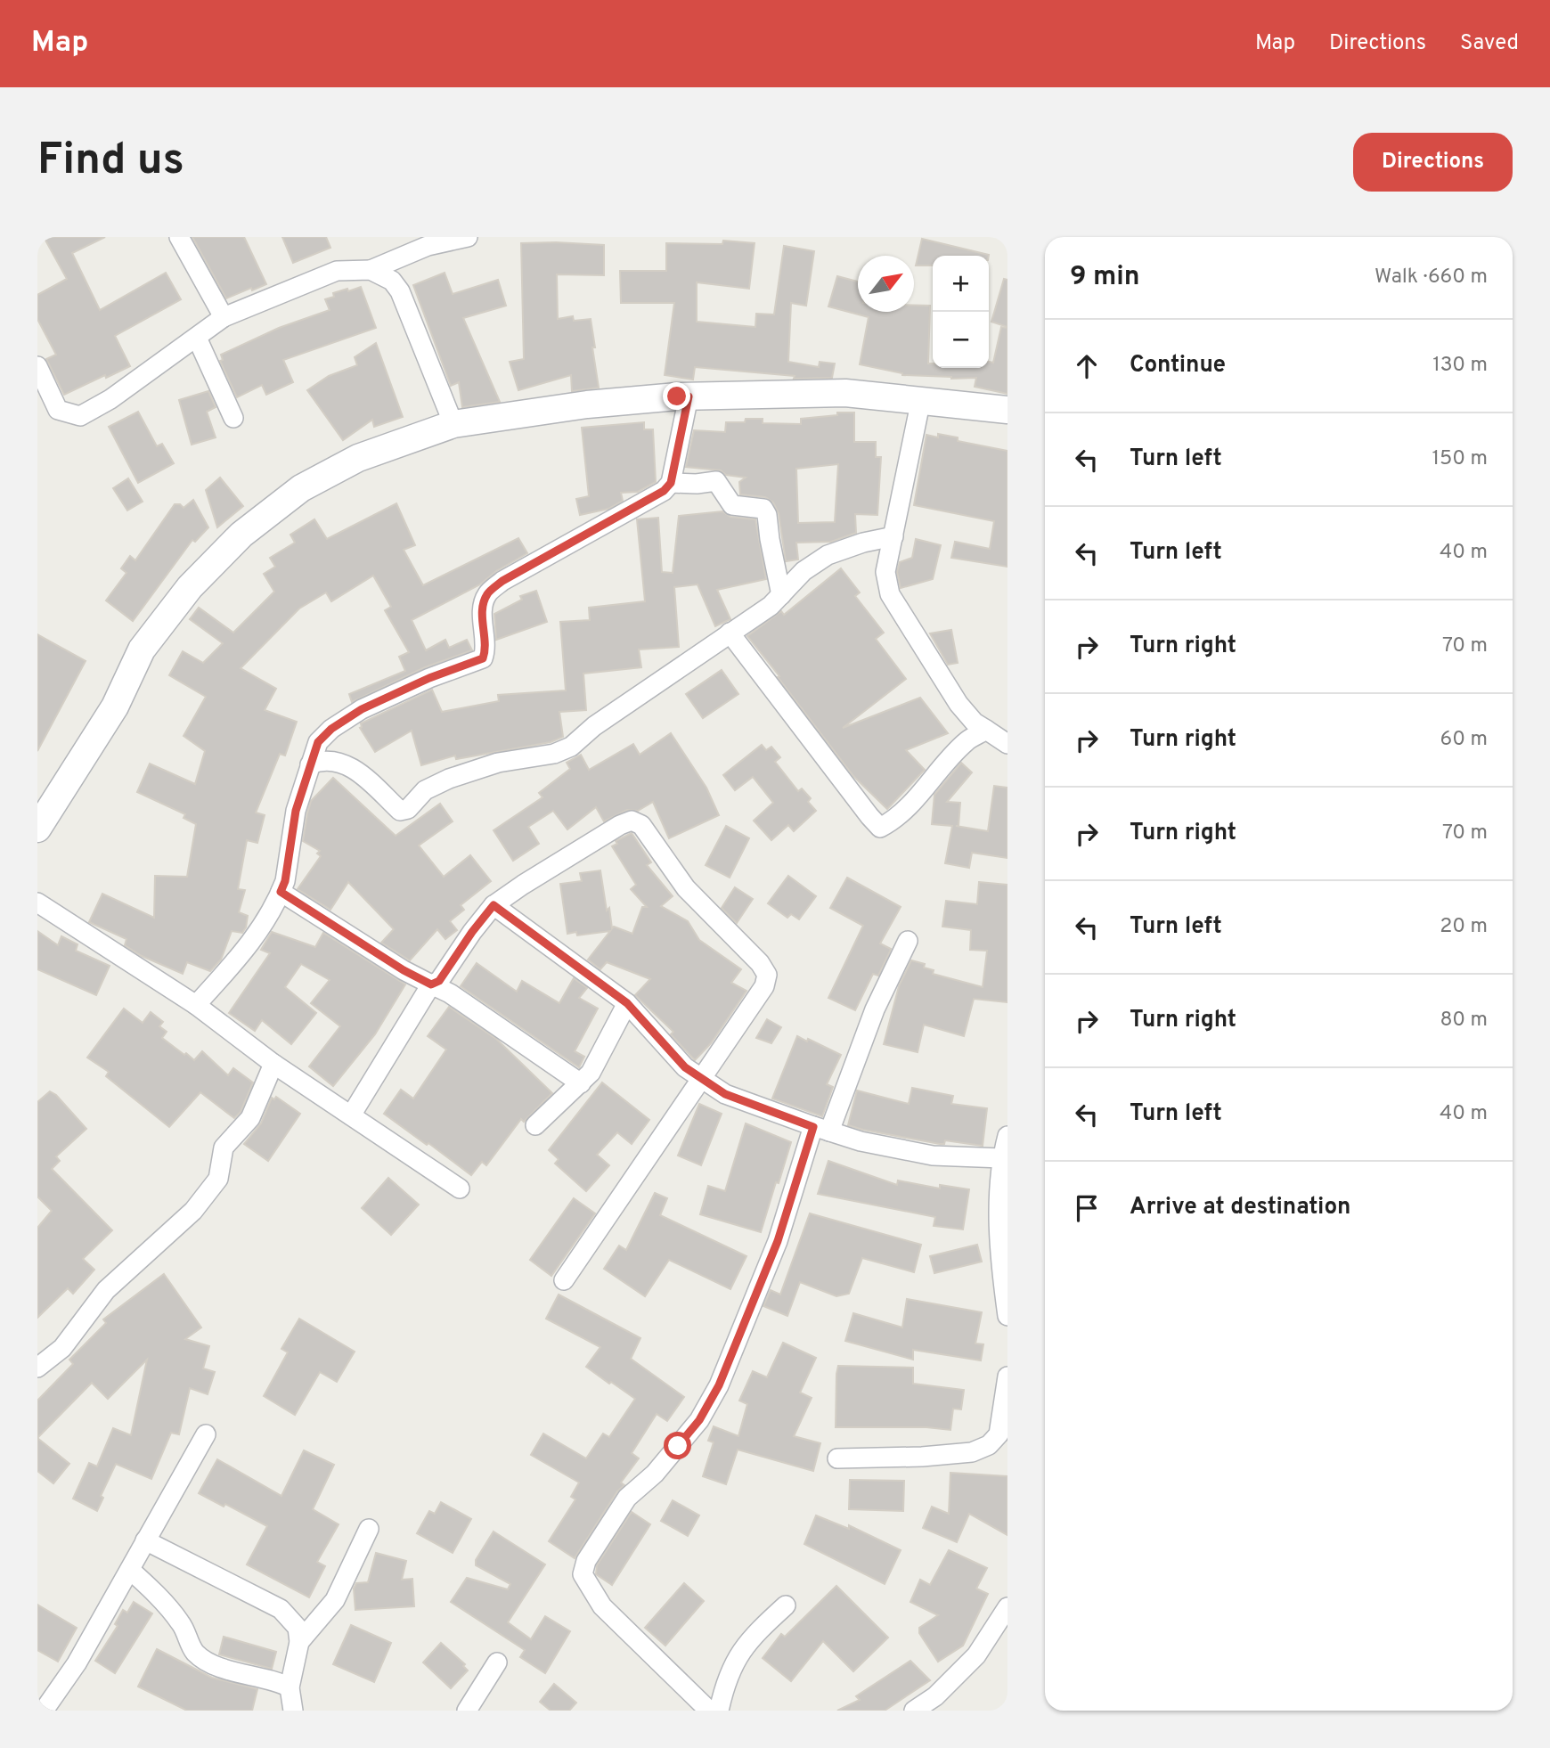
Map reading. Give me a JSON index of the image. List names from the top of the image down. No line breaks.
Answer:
{"north":"top right","page":{"header":"Map","nav":["Map","Directions","Saved"],"buttons":"Directions","title":"Find us","heading":["9 min","Walk · 660 m"],"map_buttons":["+","−"],"list":[["Continue","130 m"],["Turn left","150 m"],["Turn left","40 m"],["Turn right","70 m"],["Turn right","60 m"],["Turn right","70 m"],["Turn left","20 m"],["Turn right","80 m"],["Turn left","40 m"],"Arrive at destination"]}}
